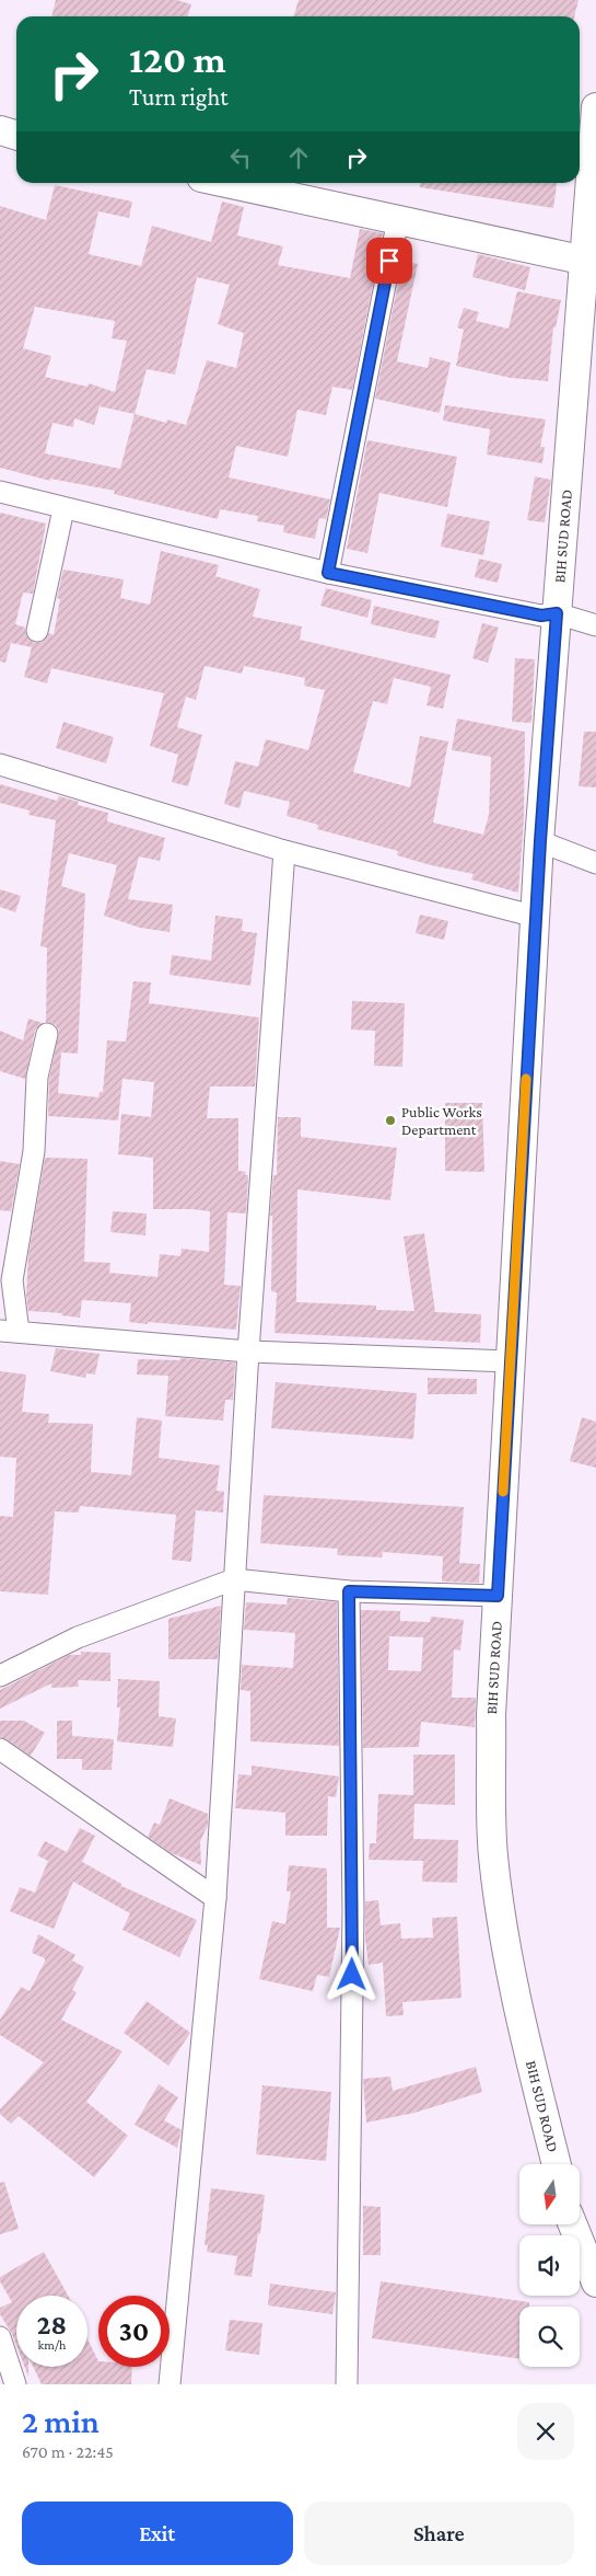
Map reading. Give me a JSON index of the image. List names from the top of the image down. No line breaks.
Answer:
{"streets":{"main road":["BIH SUD ROAD"]},"places":["Public Works Department"],"north":"bottom","page":{"turn":["120 m","Turn right"],"speed":"28 km/h","limit":"30","heading":["2 min","670 m · 22:45"],"buttons":["Exit","Share"]}}
